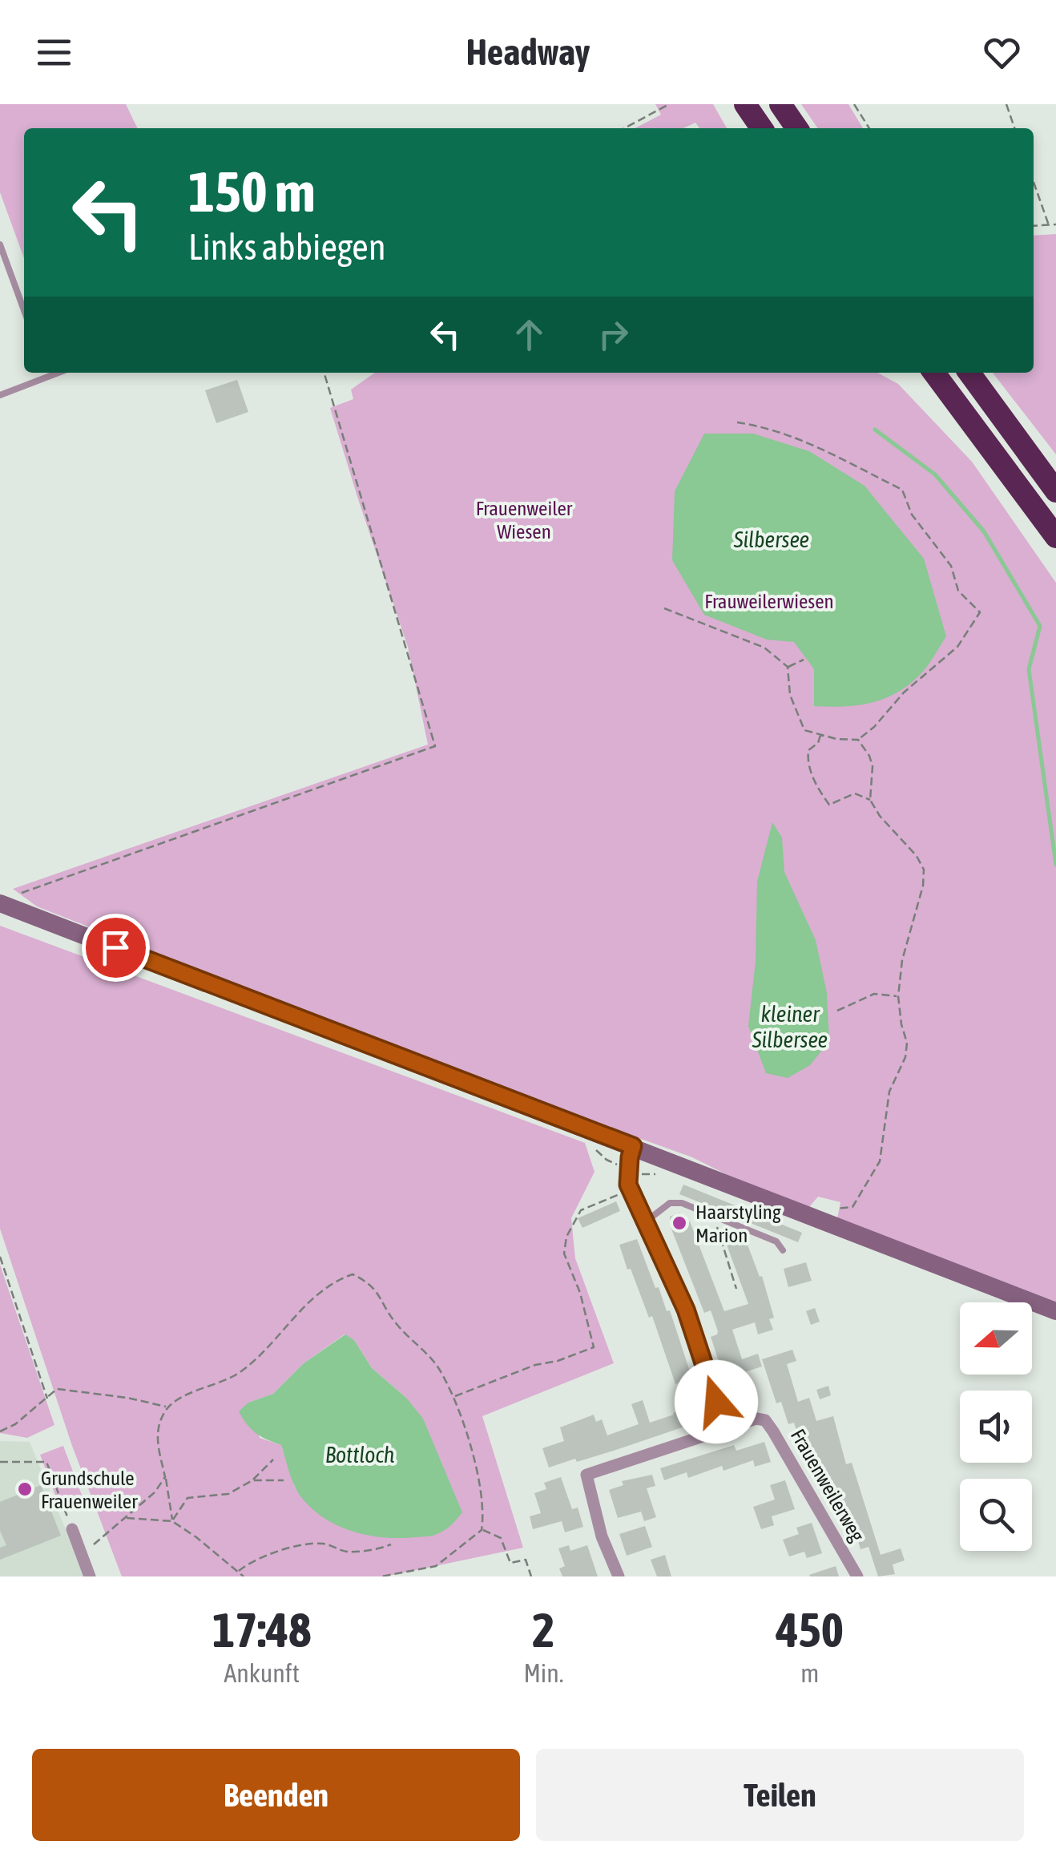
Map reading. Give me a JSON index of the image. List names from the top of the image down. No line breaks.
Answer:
{"streets":{"street":["Frauenweilerweg"]},"water":["Silbersee","kleiner Silbersee","Bottloch"],"parks":["Frauenweiler Wiesen","Frauweilerwiesen"],"places":["Haarstyling Marion","Grundschule Frauenweiler"],"north":"left","page":{"header":"Headway","turn":["150 m","Links abbiegen"],"eta":["17:48","Ankunft","2","Min.","450","m"],"buttons":["Beenden","Teilen"]}}
